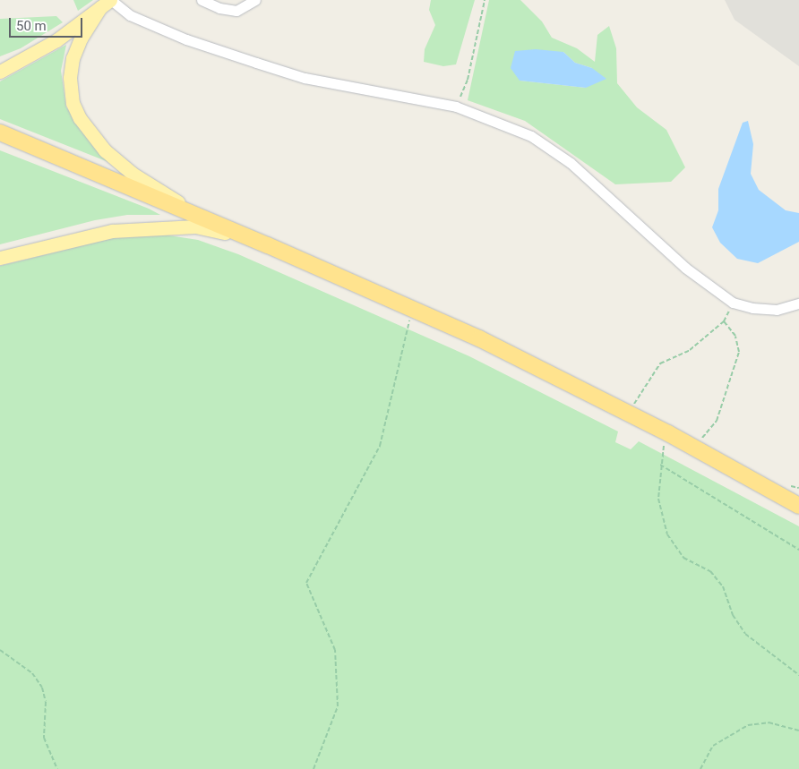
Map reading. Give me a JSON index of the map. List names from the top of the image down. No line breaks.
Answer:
{"scale_bar":"50 m"}
